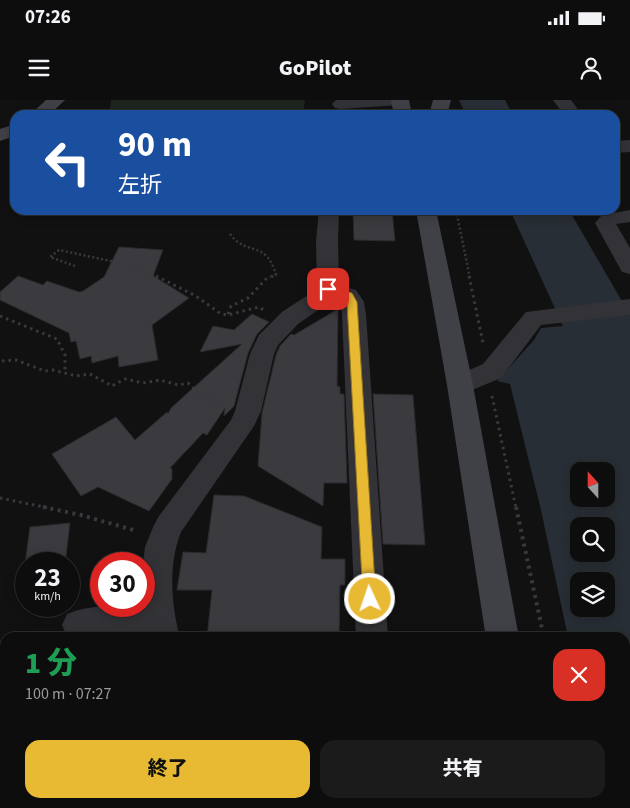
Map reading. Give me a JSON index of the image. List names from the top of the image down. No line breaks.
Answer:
{"north":"top","page":{"status":"07:26","header":"GoPilot","turn":["90 m","左折"],"speed":"23 km/h","limit":"30","heading":["1 分","100 m · 07:27"],"buttons":["終了","共有"]}}
